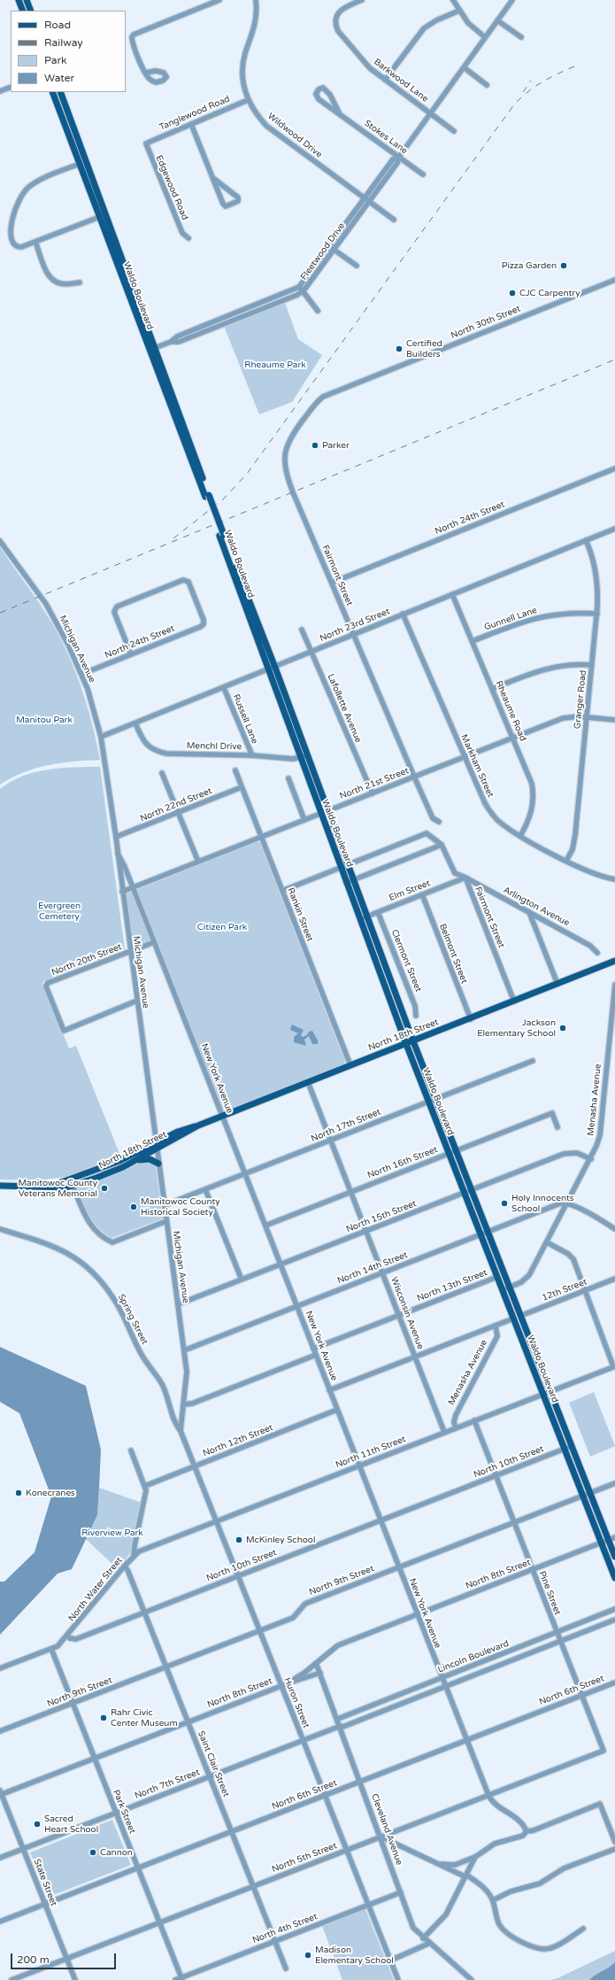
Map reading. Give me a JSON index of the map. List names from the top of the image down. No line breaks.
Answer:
{"streets":{"main road":["Waldo Boulevard","North 18th Street"],"street":["Barkwood Lane","Tanglewood Road","Wildwood Drive","Stokes Lane","Edgewood Road","Fleetwood Drive","North 30th Street","North 24th Street","Fairmont Street","Gunnell Lane","North 23rd Street","Michigan Avenue","Granger Road","Lafollette Avenue","Rheaume Road","Russell Lane","Menchl Drive","Markham Street","North 21st Street","North 22nd Street","Elm Street","Arlington Avenue","Rankin Street","Belmont Street","North 20th Street","Clermont Street","New York Avenue","Menasha Avenue","North 17th Street","North 16th Street","North 15th Street","North 14th Street","North 13th Street","12th Street","Wisconsin Avenue","Spring Street","North 12th Street","North 11th Street","North 10th Street","North 8th Street","North 9th Street","North Water Street","Pine Street","Lincoln Boulevard","North 6th Street","Huron Street","Saint Clair Street","North 7th Street","Park Street","Cleveland Avenue","North 5th Street","State Street","North 4th Street"]},"crossings":[["Barkwood Lane","Fleetwood Drive"],["Tanglewood Road","Wildwood Drive"],["Tanglewood Road","Edgewood Road"],["Wildwood Drive","Fleetwood Drive"],["Stokes Lane","Fleetwood Drive"],["Fleetwood Drive","Waldo Boulevard"],["Waldo Boulevard","North 23rd Street"],["Waldo Boulevard","Menchl Drive"],["Waldo Boulevard","North 21st Street"],["Waldo Boulevard","Elm Street"],["Waldo Boulevard","North 18th Street"],["Waldo Boulevard","Menasha Avenue"],["Waldo Boulevard","North 17th Street"],["Waldo Boulevard","North 16th Street"],["Waldo Boulevard","North 15th Street"],["Waldo Boulevard","North 14th Street"],["Waldo Boulevard","North 13th Street"],["Waldo Boulevard","12th Street"],["Waldo Boulevard","North 11th Street"],["Waldo Boulevard","North 10th Street"],["Waldo Boulevard","North 8th Street"],["Waldo Boulevard","North 9th Street"],["North 30th Street","Fairmont Street"],["North 24th Street","Fairmont Street"],["North 24th Street","Michigan Avenue"],["Fairmont Street","North 23rd Street"],["Fairmont Street","North 21st Street"],["Fairmont Street","Elm Street"],["Fairmont Street","Arlington Avenue"],["Fairmont Street","North 18th Street"],["Gunnell Lane","Granger Road"],["Gunnell Lane","Rheaume Road"],["North 23rd Street","Michigan Avenue"],["North 23rd Street","Granger Road"],["North 23rd Street","Lafollette Avenue"],["North 23rd Street","Rheaume Road"],["North 23rd Street","Russell Lane"],["North 23rd Street","Menchl Drive"],["North 23rd Street","Markham Street"],["Michigan Avenue","North 21st Street"],["Michigan Avenue","North 22nd Street"],["Michigan Avenue","North 20th Street"],["Michigan Avenue","North 18th Street"],["Michigan Avenue","New York Avenue"],["Michigan Avenue","North 17th Street"],["Michigan Avenue","North 15th Street"],["Michigan Avenue","North 14th Street"],["Michigan Avenue","Spring Street"],["Michigan Avenue","Huron Street"],["Granger Road","Markham Street"],["Granger Road","North 21st Street"],["Lafollette Avenue","North 21st Street"],["Rheaume Road","Markham Street"],["Rheaume Road","North 21st Street"],["Russell Lane","Menchl Drive"],["Markham Street","North 21st Street"],["North 21st Street","Rankin Street"],["North 21st Street","New York Avenue"],["North 22nd Street","Rankin Street"],["Elm Street","Arlington Avenue"],["Elm Street","Belmont Street"],["Elm Street","Clermont Street"],["Rankin Street","North 18th Street"],["Belmont Street","North 18th Street"],["North 20th Street","New York Avenue"],["North 18th Street","New York Avenue"],["North 18th Street","Wisconsin Avenue"],["New York Avenue","North 17th Street"],["New York Avenue","North 16th Street"],["New York Avenue","North 15th Street"],["New York Avenue","North 14th Street"],["New York Avenue","North 13th Street"],["New York Avenue","North 12th Street"],["New York Avenue","North 11th Street"],["New York Avenue","North 10th Street"],["New York Avenue","North 8th Street"],["New York Avenue","North 9th Street"],["New York Avenue","Lincoln Boulevard"],["New York Avenue","North 6th Street"],["New York Avenue","North 5th Street"],["Menasha Avenue","North 15th Street"],["Menasha Avenue","North 14th Street"],["Menasha Avenue","North 11th Street"],["North 17th Street","Wisconsin Avenue"],["North 16th Street","Wisconsin Avenue"],["North 15th Street","Wisconsin Avenue"],["North 14th Street","Wisconsin Avenue"],["North 13th Street","Wisconsin Avenue"],["Wisconsin Avenue","North 11th Street"],["Spring Street","Huron Street"],["North 12th Street","North Water Street"],["North 12th Street","Huron Street"],["North 11th Street","North Water Street"],["North 11th Street","Pine Street"],["North 11th Street","Huron Street"],["North 10th Street","North Water Street"],["North 10th Street","Pine Street"],["North 10th Street","Huron Street"],["North 10th Street","Saint Clair Street"],["North 8th Street","Pine Street"],["North 8th Street","Huron Street"],["North 8th Street","Saint Clair Street"],["North 8th Street","Park Street"],["North 8th Street","Cleveland Avenue"],["North 8th Street","State Street"],["North 9th Street","Pine Street"],["North 9th Street","Huron Street"],["North 9th Street","Saint Clair Street"],["North 9th Street","Park Street"],["North Water Street","Saint Clair Street"],["Pine Street","Lincoln Boulevard"],["Pine Street","North 6th Street"],["Pine Street","North 5th Street"],["Lincoln Boulevard","North 7th Street"],["Lincoln Boulevard","Cleveland Avenue"],["North 6th Street","Huron Street"],["North 6th Street","Saint Clair Street"],["North 6th Street","Park Street"],["North 6th Street","Cleveland Avenue"],["North 6th Street","State Street"],["Huron Street","North 7th Street"],["Huron Street","North 5th Street"],["Huron Street","North 4th Street"],["Saint Clair Street","North 7th Street"],["Saint Clair Street","North 5th Street"],["Saint Clair Street","North 4th Street"],["North 7th Street","Park Street"],["North 7th Street","Cleveland Avenue"],["North 7th Street","State Street"],["Park Street","North 5th Street"],["Park Street","North 4th Street"],["Cleveland Avenue","North 5th Street"],["Cleveland Avenue","North 4th Street"],["North 5th Street","State Street"]],"parks":["Rheaume Park","Manitou Park","Evergreen Cemetery","Citizen Park","Riverview Park"],"places":["Pizza Garden","CJC Carpentry","Certified Builders","Parker","Jackson Elementary School","Manitowoc County Veterans Memorial","Holy Innocents School","Manitowoc County Historical Society","Konecranes","McKinley School","Rahr Civic Center Museum","Sacred Heart School","Cannon","Madison Elementary School"],"legend":["Road","Railway","Park","Water"],"scale_bar":"200 m"}
